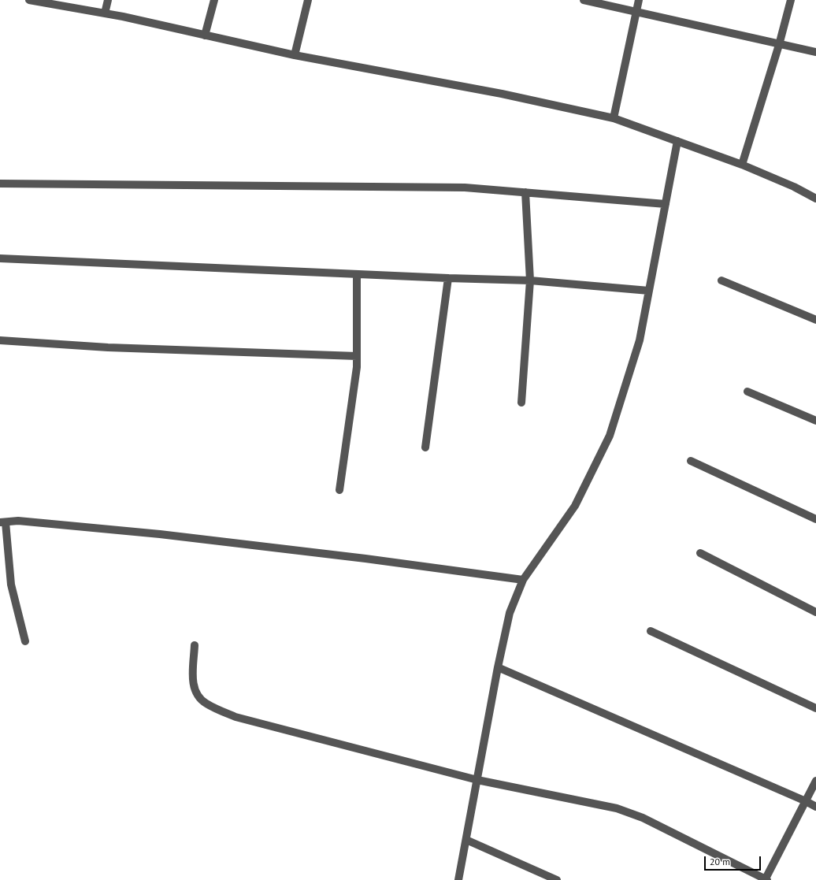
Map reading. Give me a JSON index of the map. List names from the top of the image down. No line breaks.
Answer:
{"scale_bar":"20 m"}
